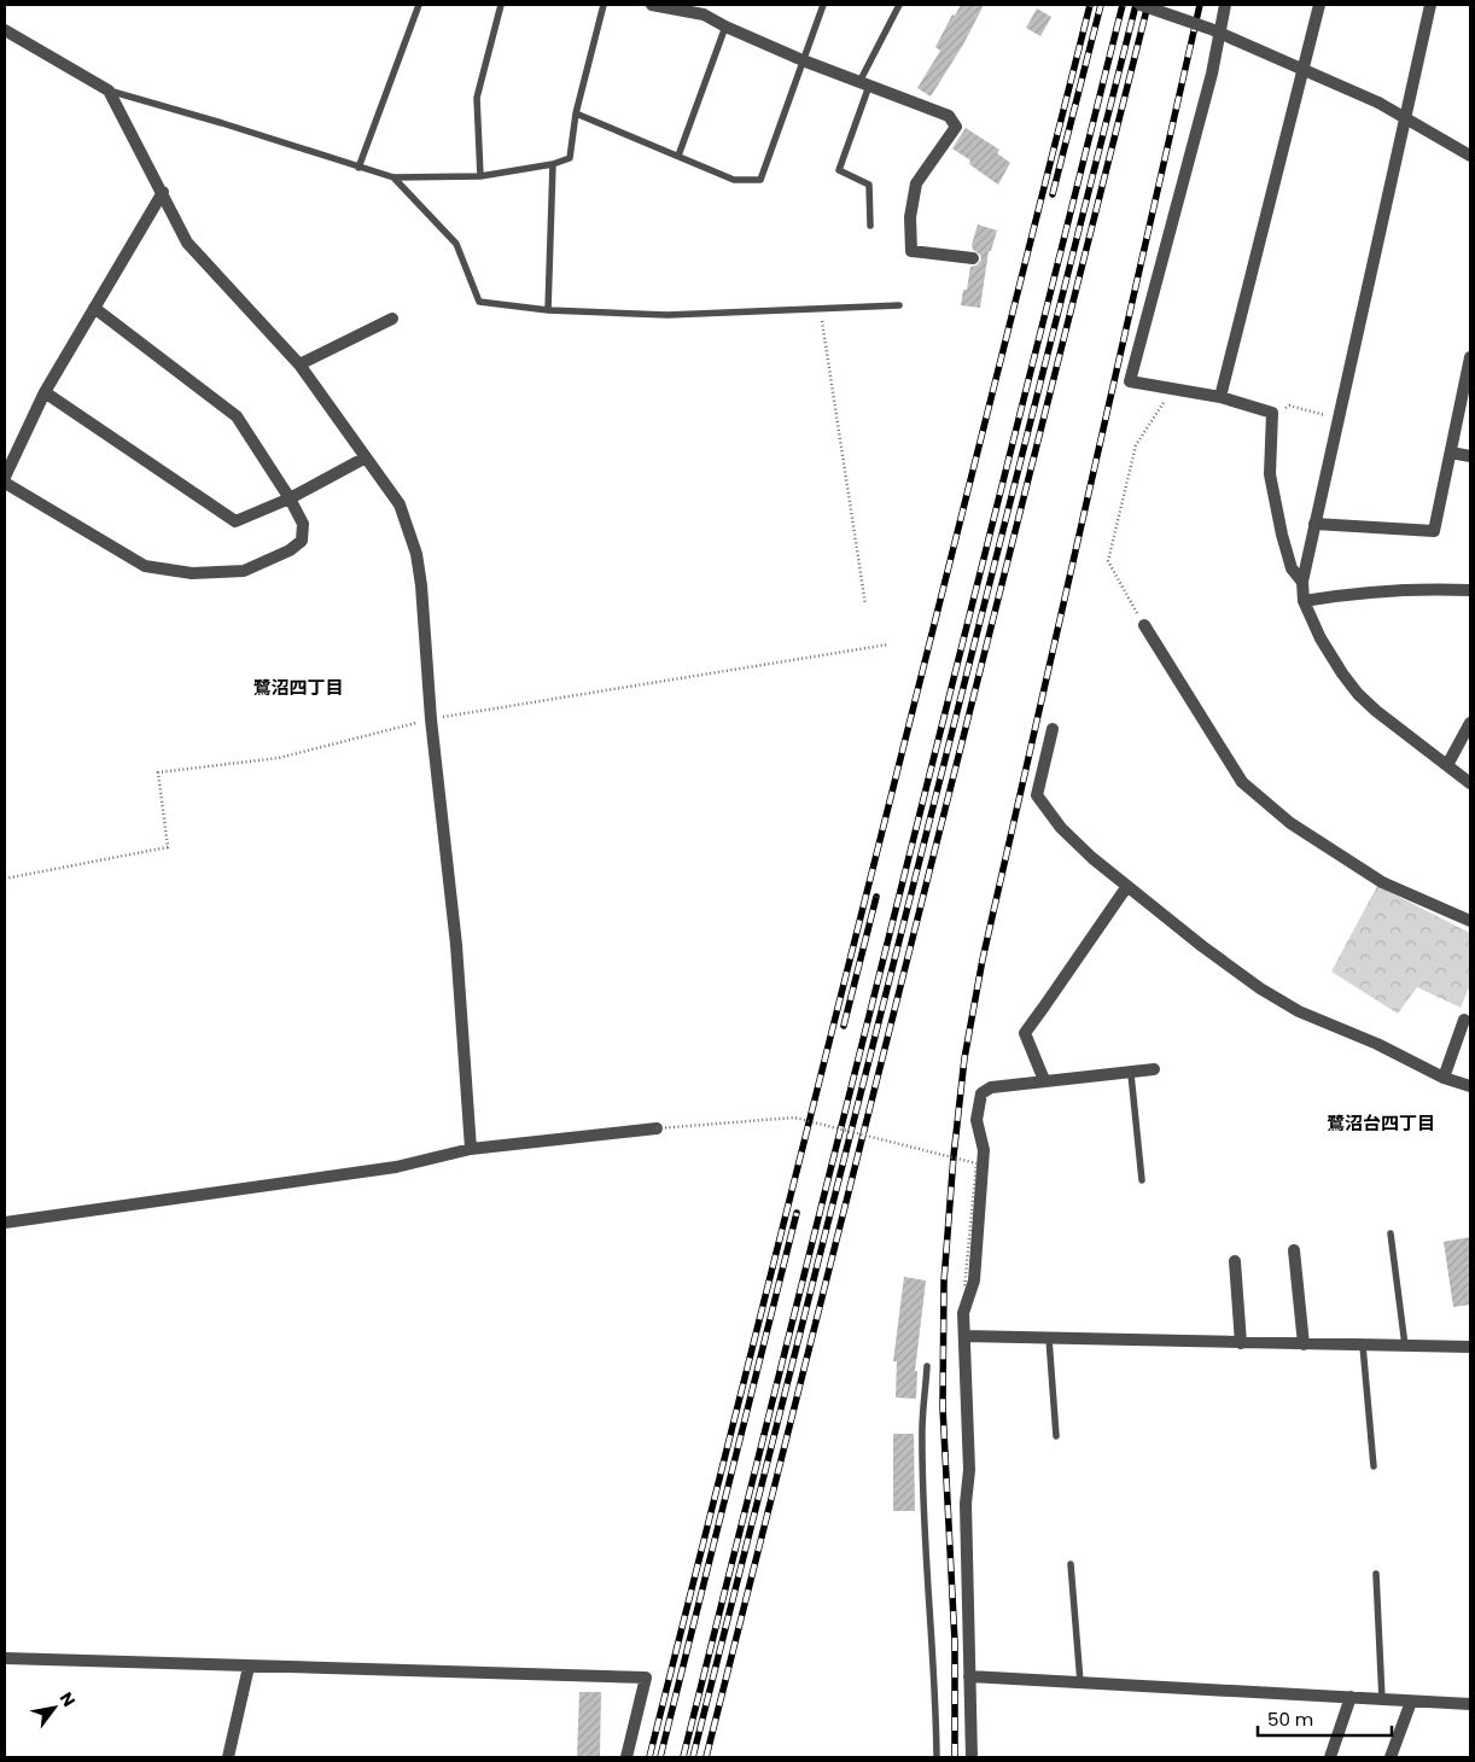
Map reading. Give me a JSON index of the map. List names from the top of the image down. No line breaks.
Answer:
{"districts":["鷺沼四丁目","鷺沼台四丁目"],"scale_bar":"50 m","north":"top right"}
